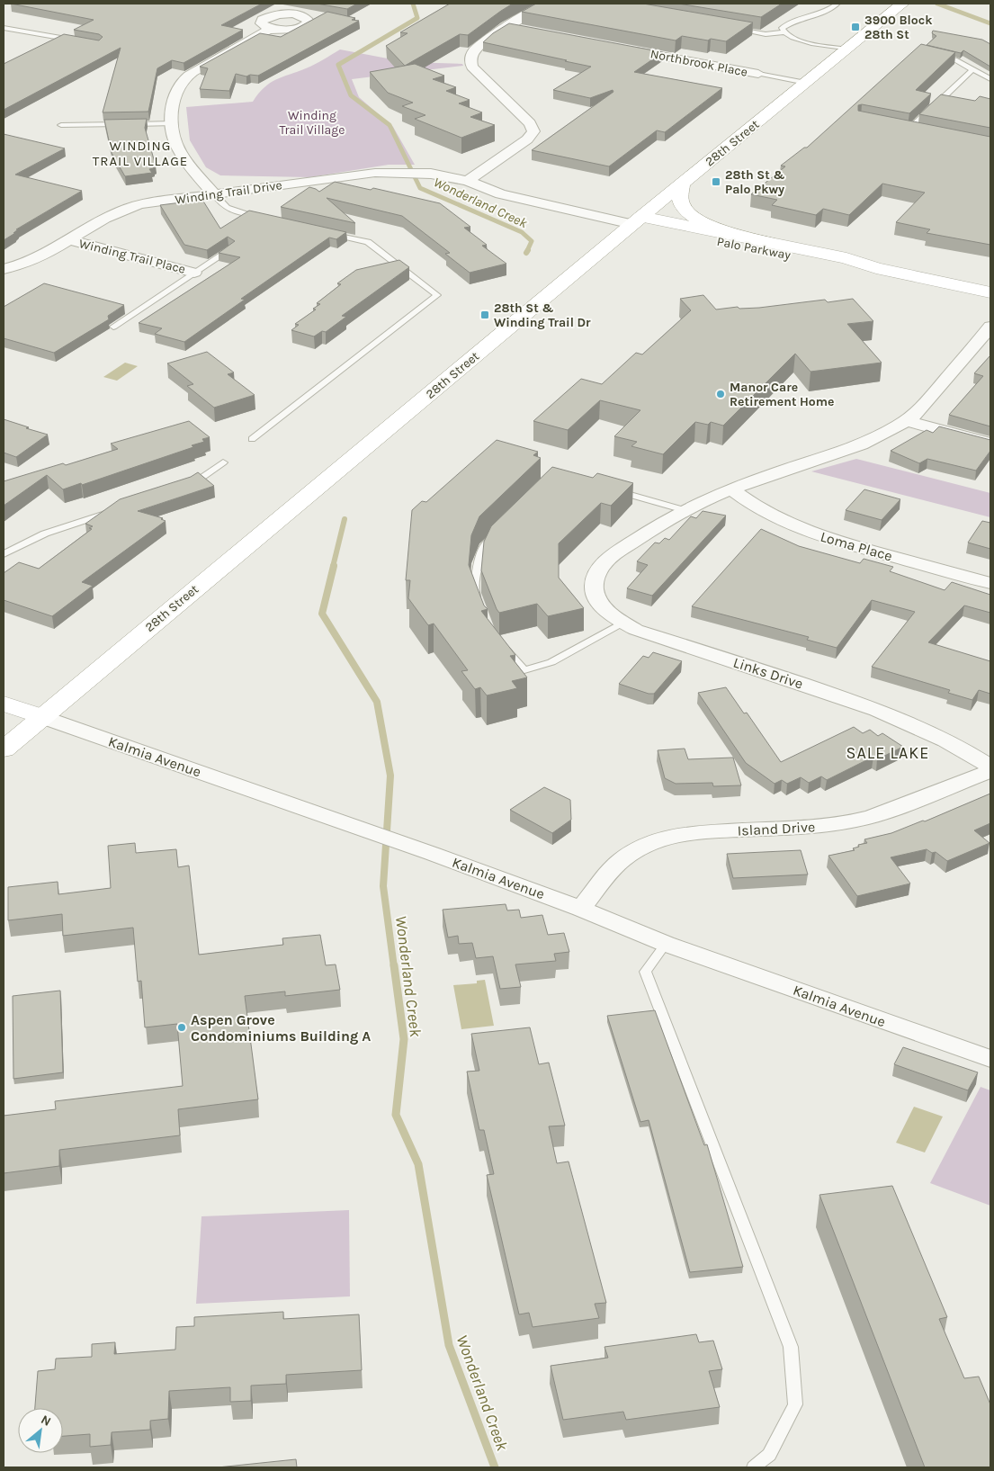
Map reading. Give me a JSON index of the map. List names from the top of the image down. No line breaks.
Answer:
{"streets":{"main road":["28th Street","Palo Parkway","Kalmia Avenue"],"street":["Northbrook Place","Winding Trail Drive","Winding Trail Place","Loma Place","Links Drive","Island Drive"]},"crossings":[["28th Street","Winding Trail Drive"],["28th Street","Palo Parkway"],["28th Street","Kalmia Avenue"],["Winding Trail Drive","Palo Parkway"],["Winding Trail Drive","Winding Trail Place"],["Loma Place","Links Drive"],["Kalmia Avenue","Island Drive"]],"districts":["WINDING TRAIL VILLAGE","SALE LAKE"],"water":["Wonderland Creek"],"parks":["Winding Trail Village"],"places":{"transit":["3900 Block 28th St","28th St & Palo Pkwy","28th St & Winding Trail Dr"],"other":["Manor Care Retirement Home","Aspen Grove Condominiums Building A"]},"north":"top right"}
